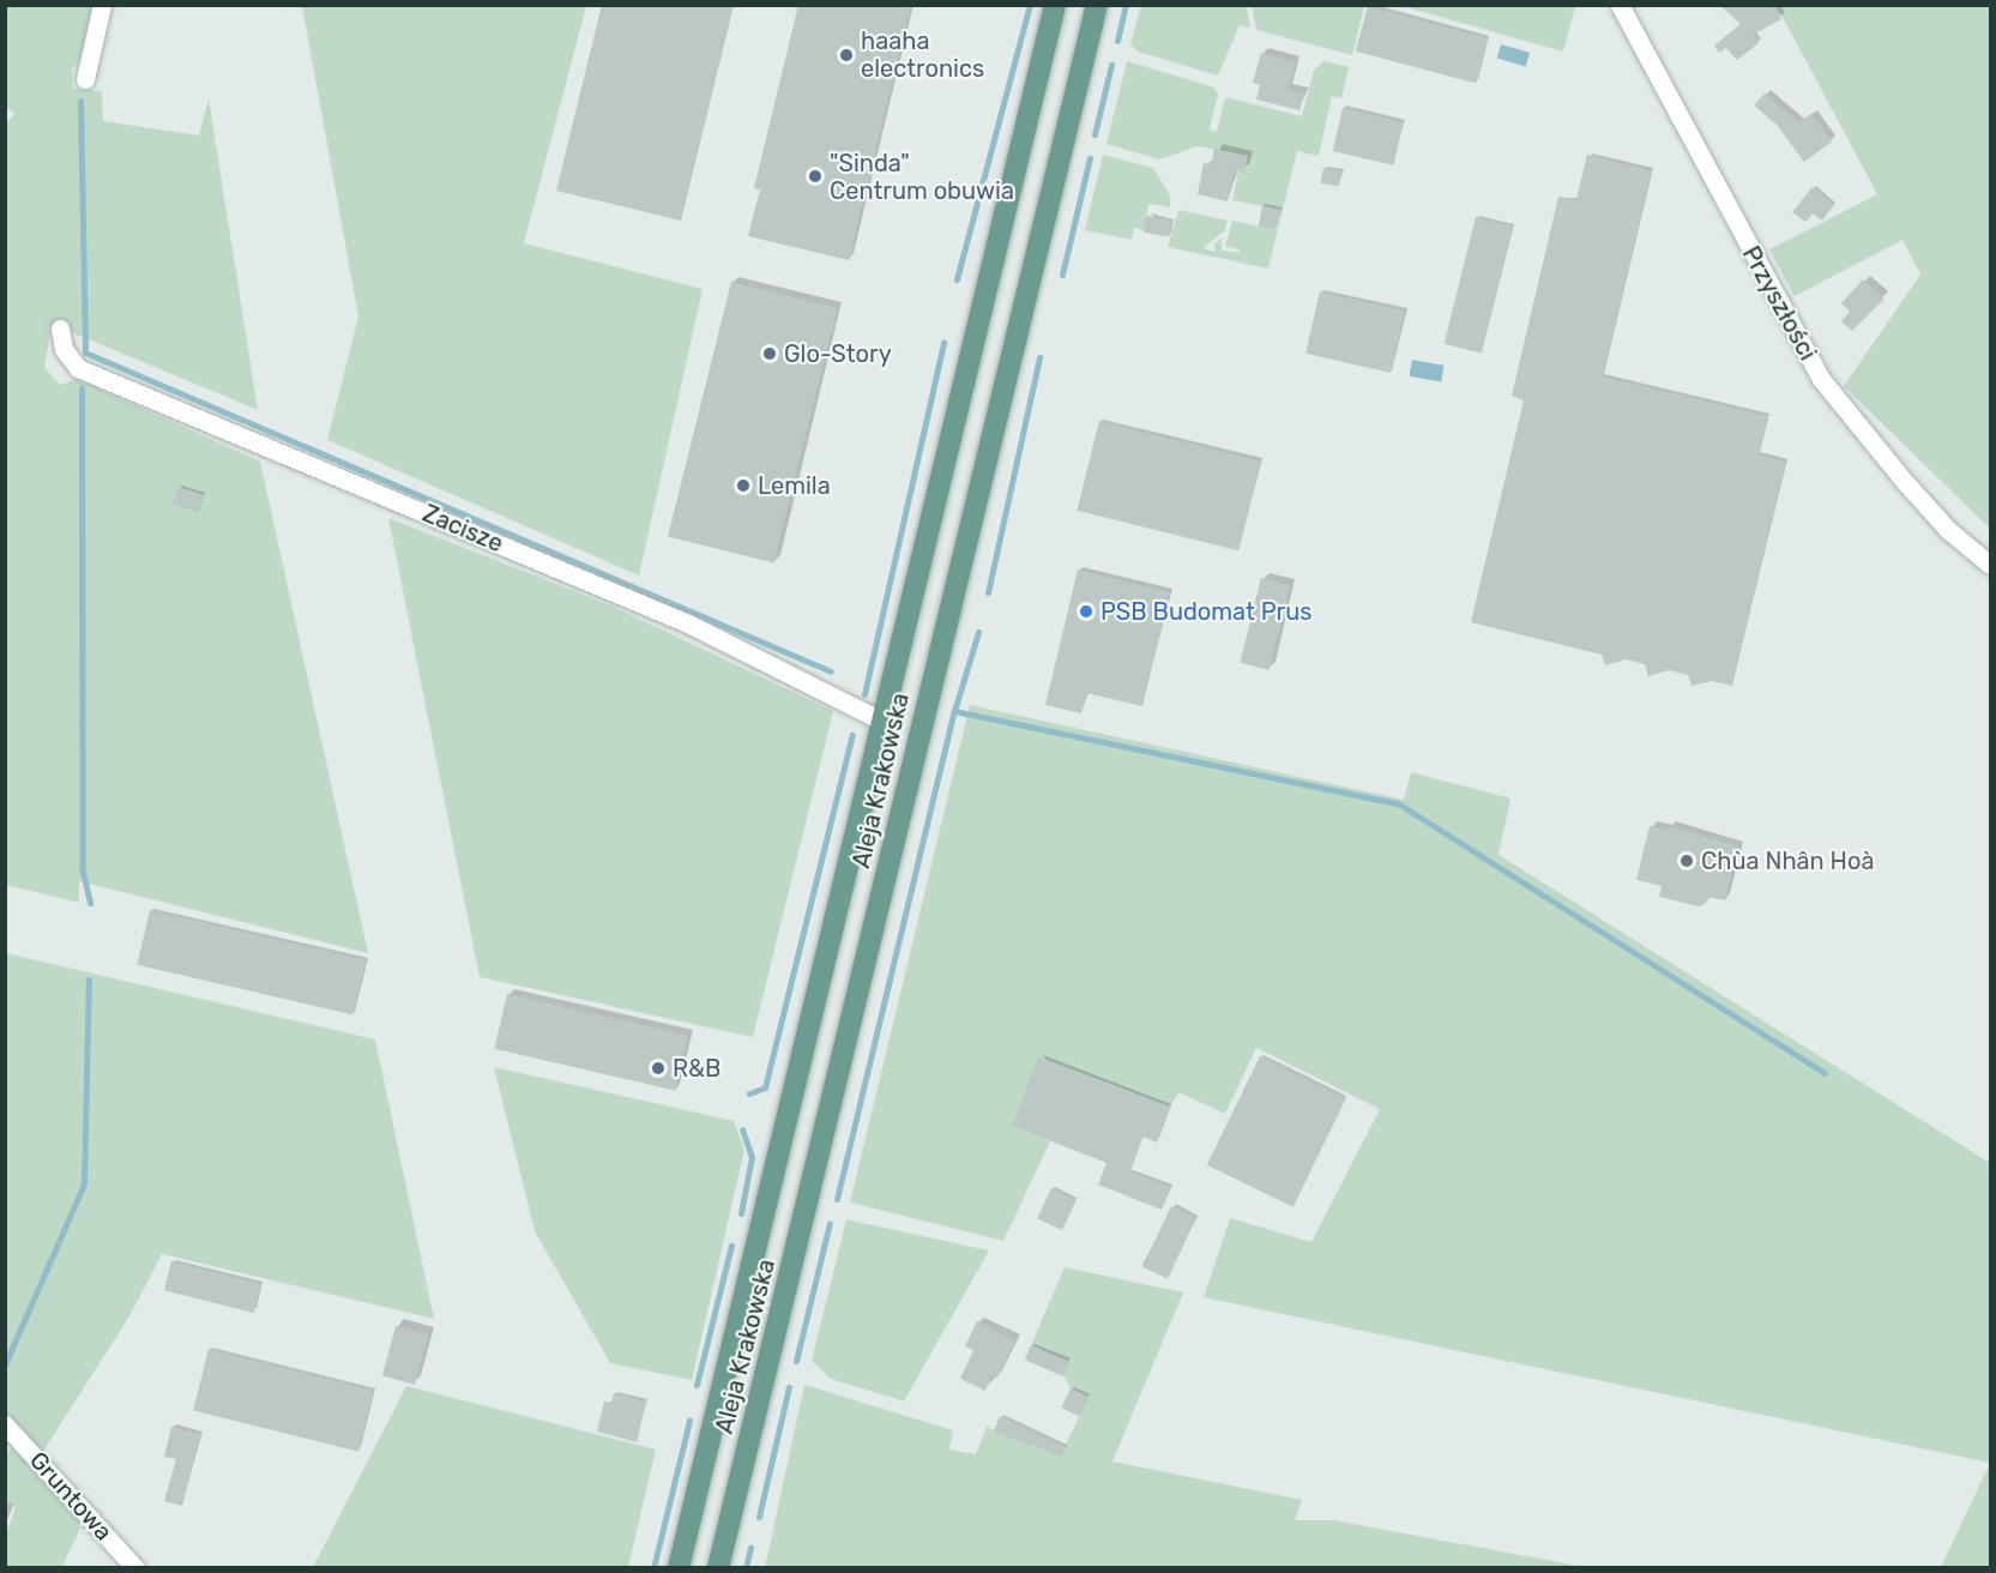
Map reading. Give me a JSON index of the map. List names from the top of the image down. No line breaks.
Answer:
{"streets":{"main road":["Aleja Krakowska"],"street":["Przyszłości","Zacisze","Gruntowa"]},"crossings":[["Zacisze","Aleja Krakowska"]],"places":["haaha electronics","\"Sinda\" Centrum obuwia","Glo-Story","Lemila","PSB Budomat Prus","Chùa Nhân Hoà","R&B"]}
